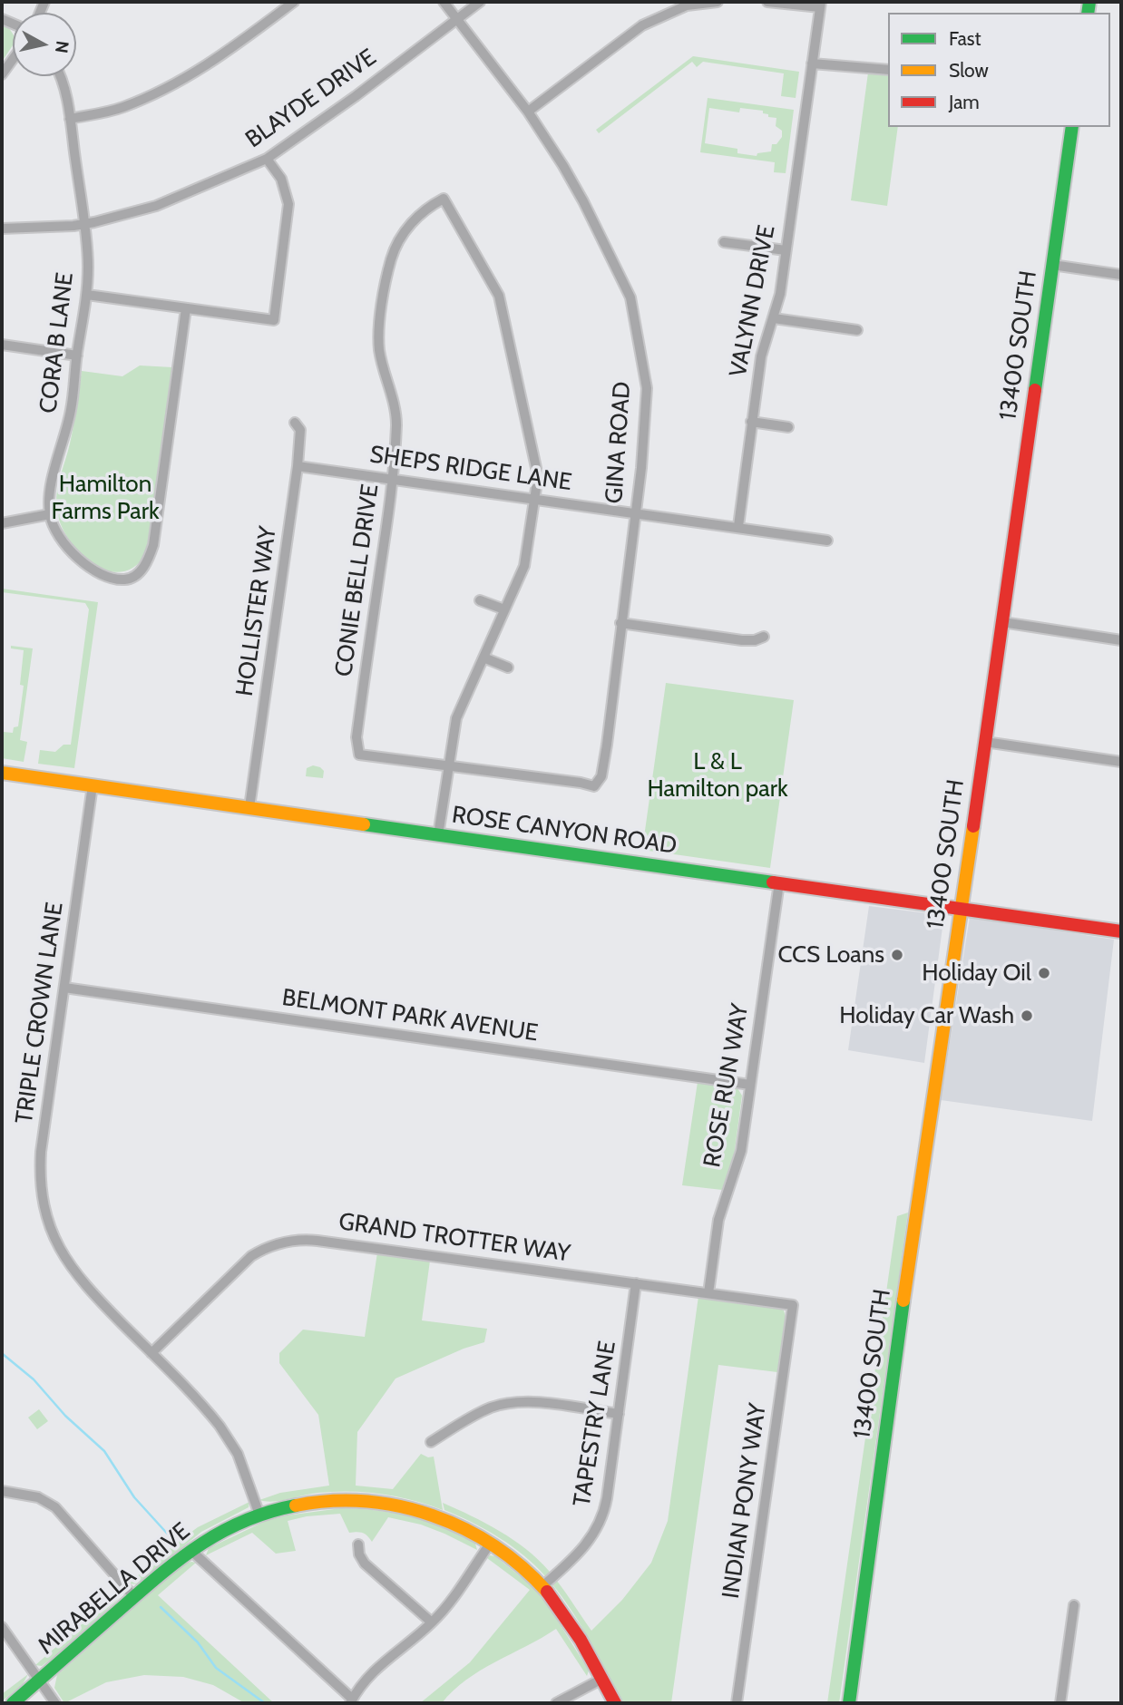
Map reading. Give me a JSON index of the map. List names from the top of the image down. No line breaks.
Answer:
{"streets":{"street":["BLAYDE DRIVE","VALYNN DRIVE","CORA B LANE","13400 SOUTH","GINA ROAD","SHEPS RIDGE LANE","CONIE BELL DRIVE","HOLLISTER WAY","ROSE CANYON ROAD","TRIPLE CROWN LANE","BELMONT PARK AVENUE","ROSE RUN WAY","GRAND TROTTER WAY","TAPESTRY LANE","INDIAN PONY WAY","MIRABELLA DRIVE"]},"crossings":[["BLAYDE DRIVE","CORA B LANE"],["BLAYDE DRIVE","GINA ROAD"],["VALYNN DRIVE","SHEPS RIDGE LANE"],["13400 SOUTH","ROSE CANYON ROAD"],["GINA ROAD","SHEPS RIDGE LANE"],["GINA ROAD","CONIE BELL DRIVE"],["SHEPS RIDGE LANE","CONIE BELL DRIVE"],["SHEPS RIDGE LANE","HOLLISTER WAY"],["HOLLISTER WAY","ROSE CANYON ROAD"],["ROSE CANYON ROAD","TRIPLE CROWN LANE"],["ROSE CANYON ROAD","ROSE RUN WAY"],["TRIPLE CROWN LANE","BELMONT PARK AVENUE"],["TRIPLE CROWN LANE","GRAND TROTTER WAY"],["TRIPLE CROWN LANE","MIRABELLA DRIVE"],["BELMONT PARK AVENUE","ROSE RUN WAY"],["ROSE RUN WAY","GRAND TROTTER WAY"],["GRAND TROTTER WAY","TAPESTRY LANE"],["GRAND TROTTER WAY","INDIAN PONY WAY"],["TAPESTRY LANE","MIRABELLA DRIVE"]],"parks":["Hamilton Farms Park","L & L Hamilton park"],"places":["CCS Loans","Holiday Oil","Holiday Car Wash"],"legend":["Fast","Slow","Jam"],"north":"right"}
